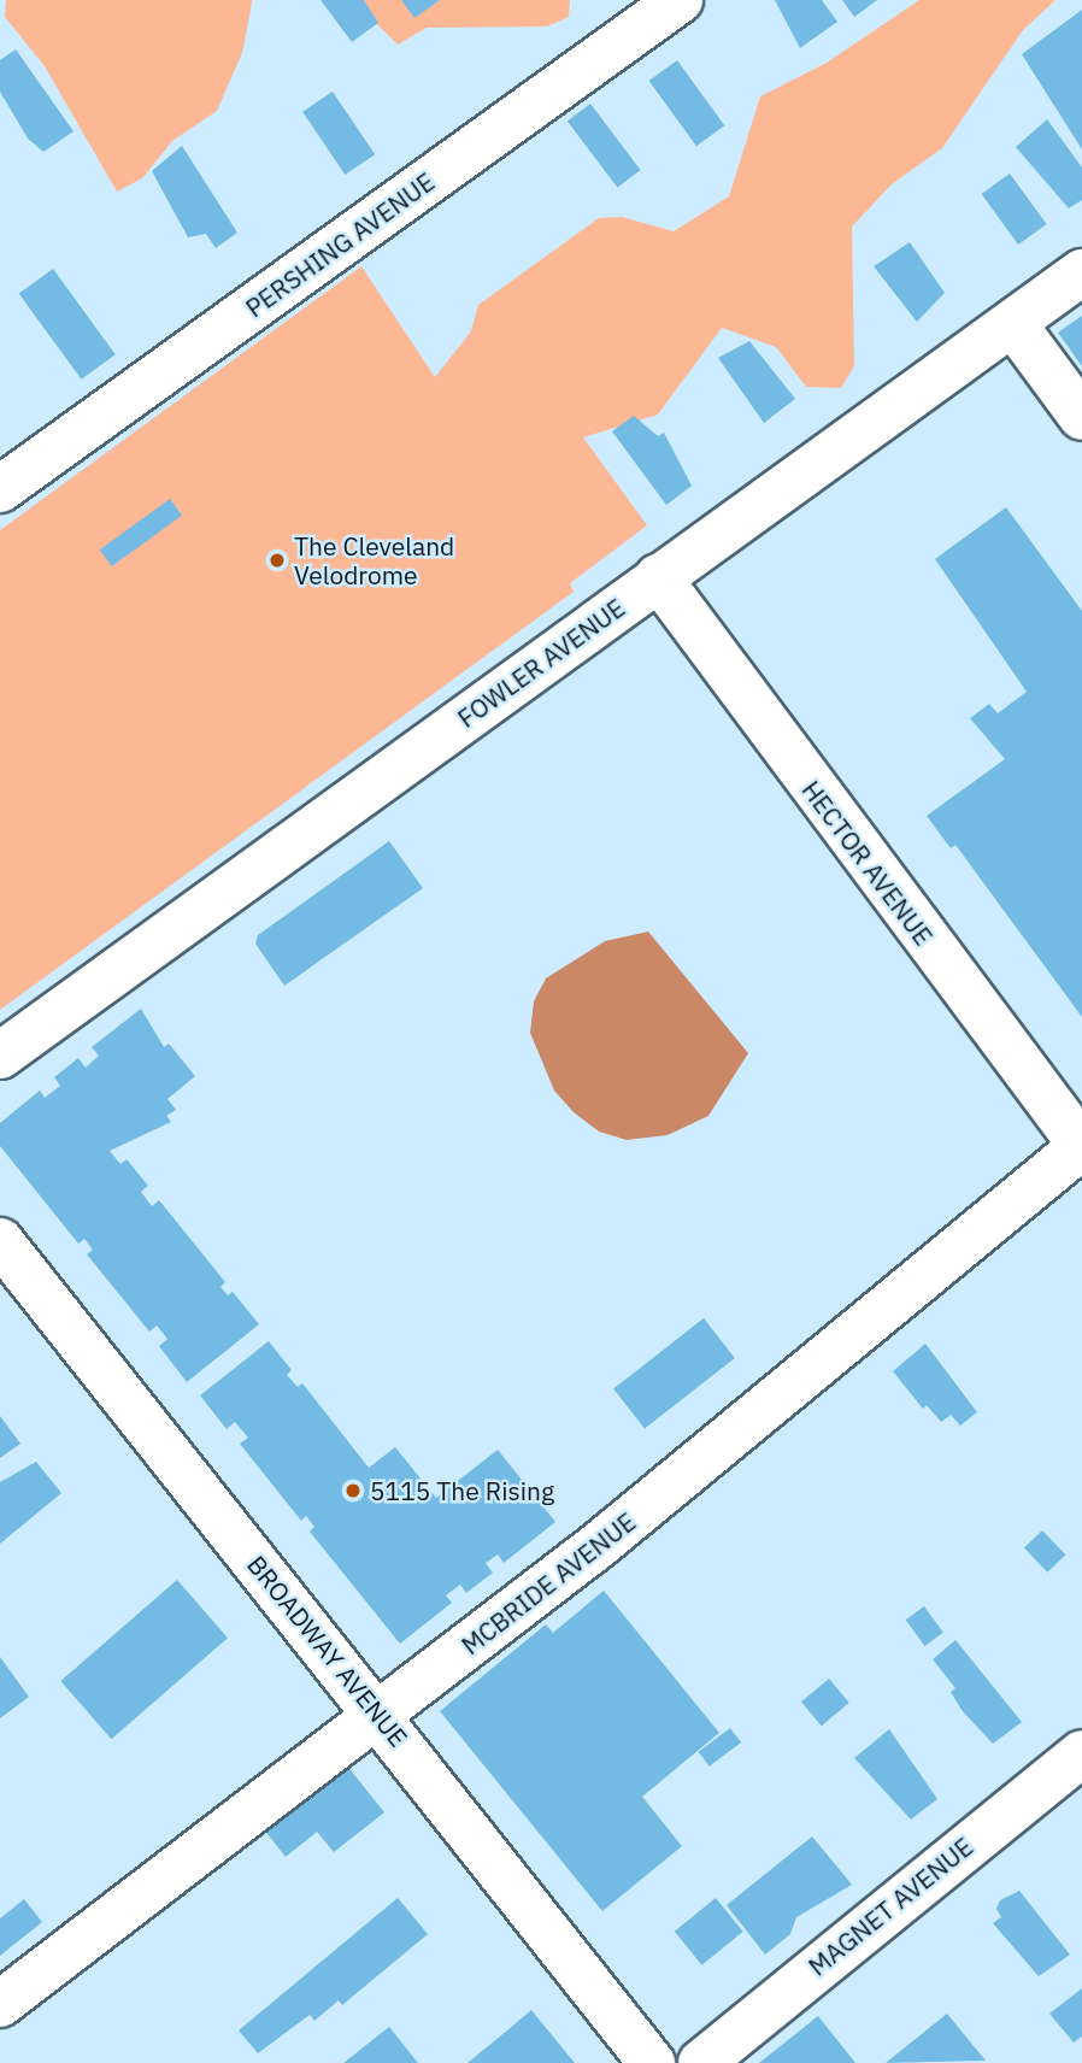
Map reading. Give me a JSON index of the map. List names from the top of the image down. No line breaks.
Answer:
{"streets":{"street":["PERSHING AVENUE","FOWLER AVENUE","HECTOR AVENUE","MCBRIDE AVENUE","BROADWAY AVENUE","MAGNET AVENUE"]},"crossings":[["FOWLER AVENUE","HECTOR AVENUE"],["HECTOR AVENUE","MCBRIDE AVENUE"],["MCBRIDE AVENUE","BROADWAY AVENUE"]],"places":["The Cleveland Velodrome","5115 The Rising"]}
